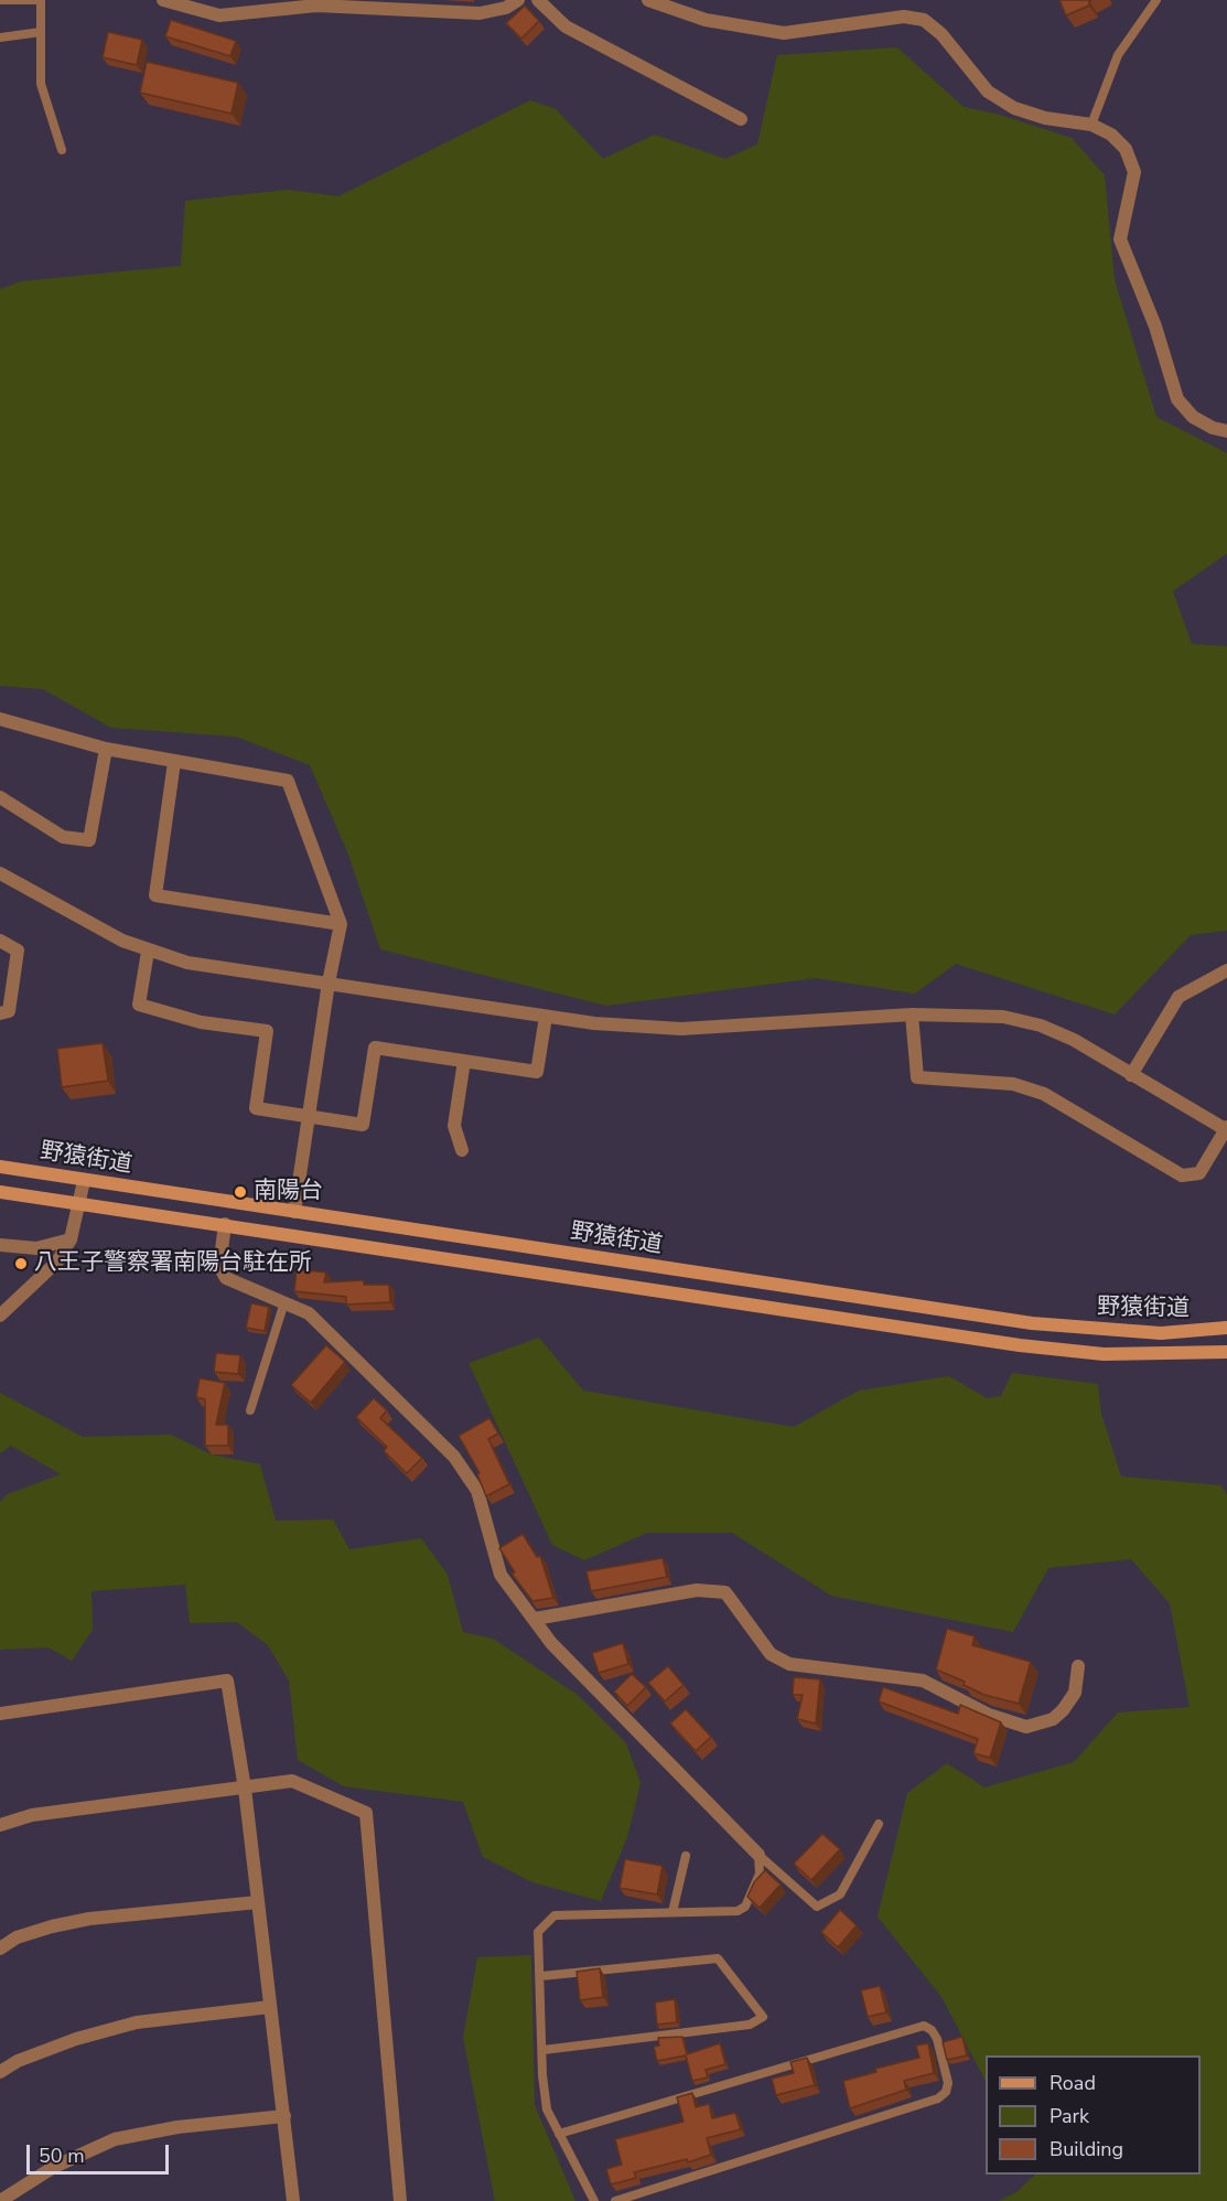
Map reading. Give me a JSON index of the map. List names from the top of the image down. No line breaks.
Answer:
{"streets":{"main road":["野猿街道"]},"places":["南陽台","八王子警察署南陽台駐在所"],"legend":["Road","Park","Building"],"scale_bar":"50 m"}
